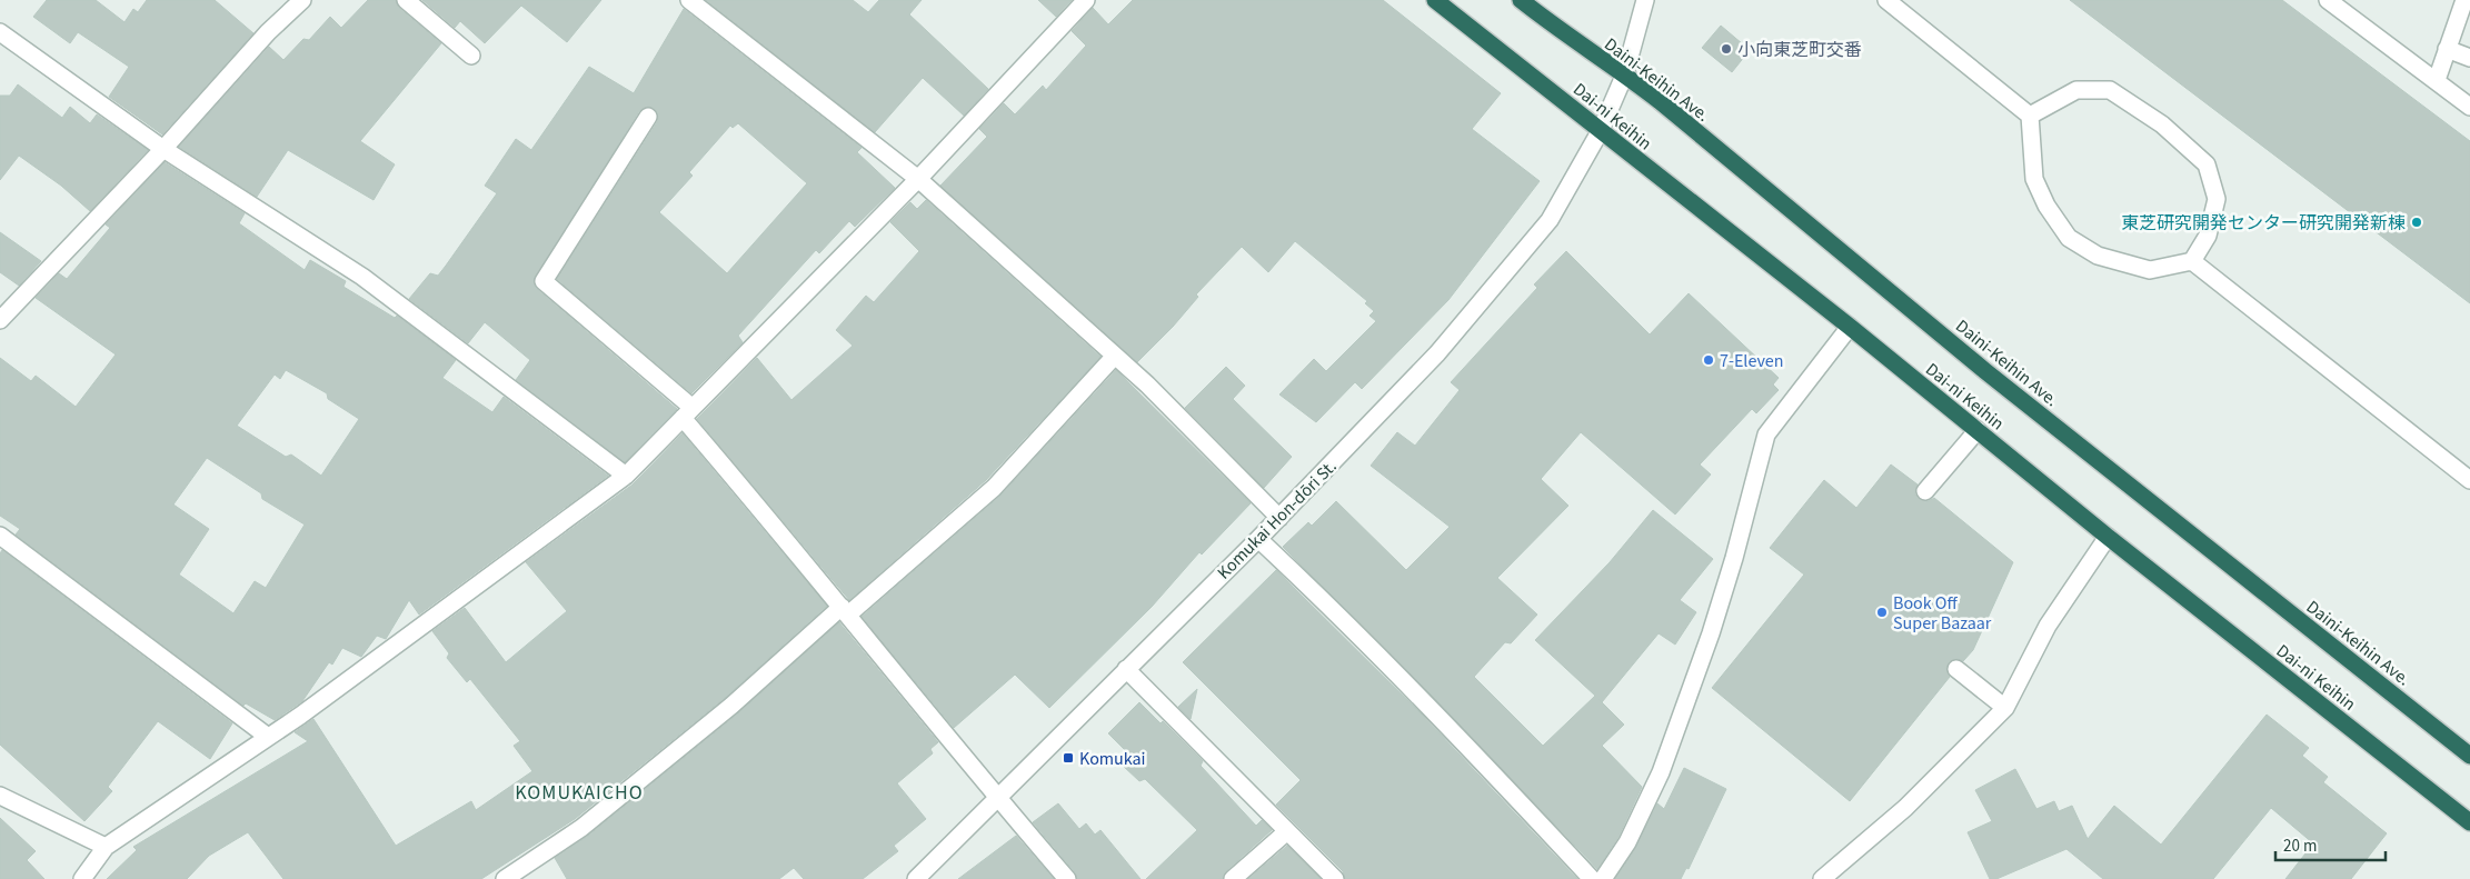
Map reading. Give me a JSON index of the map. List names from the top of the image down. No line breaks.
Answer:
{"streets":{"highway":["Daini-Keihin Ave.","Dai-ni Keihin"],"street":["Komukai Hon-dōri St."]},"crossings":[["Daini-Keihin Ave.","Komukai Hon-dōri St."],["Dai-ni Keihin","Komukai Hon-dōri St."]],"districts":["KOMUKAICHO"],"places":{"other":["小向東芝町交番","東芝研究開発センター研究開発新棟","7-Eleven","Book Off Super Bazaar"],"transit":["Komukai"]},"scale_bar":"20 m"}
